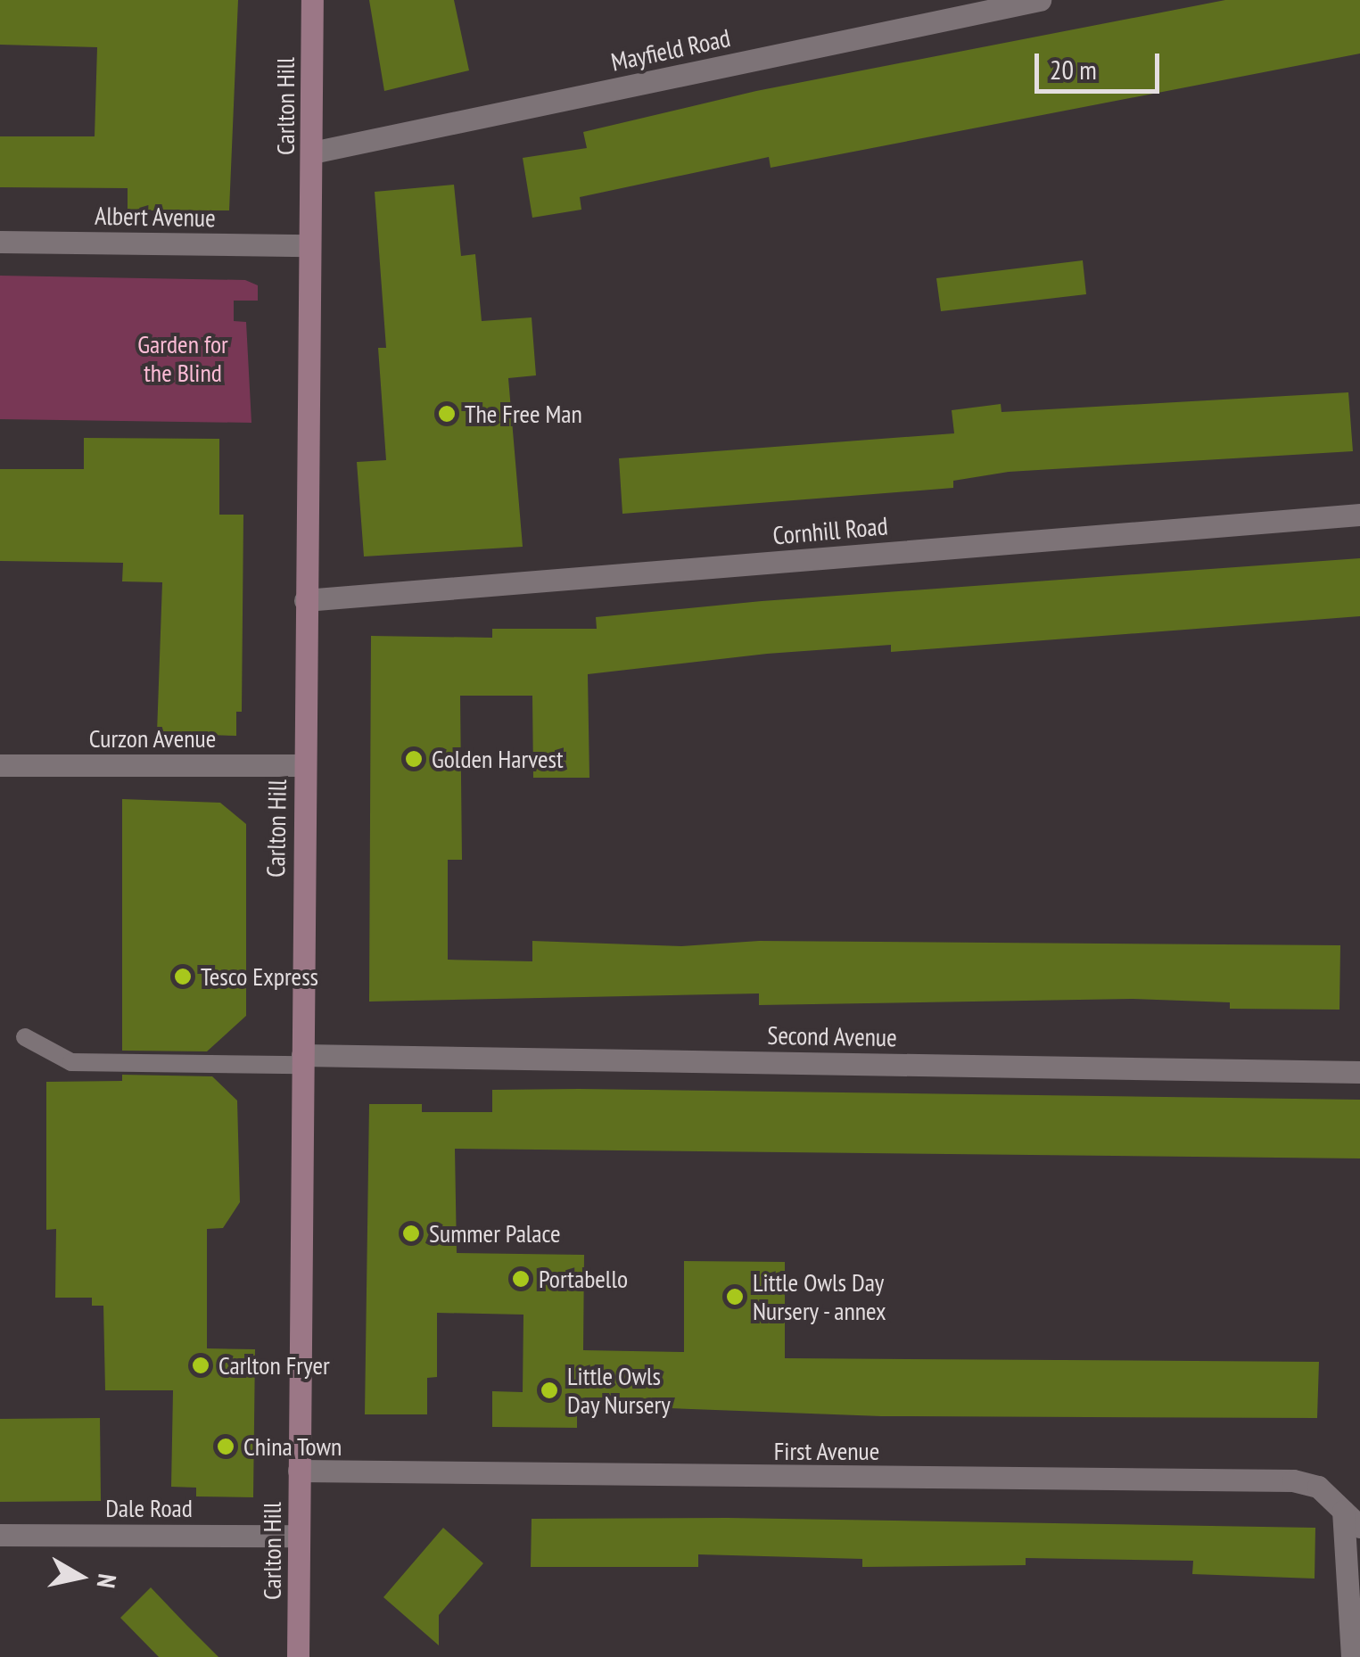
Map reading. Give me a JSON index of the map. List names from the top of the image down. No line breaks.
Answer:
{"streets":{"main road":["Carlton Hill"],"street":["Mayfield Road","Albert Avenue","Cornhill Road","Curzon Avenue","Second Avenue","First Avenue","Dale Road"]},"crossings":[["Mayfield Road","Carlton Hill"],["Carlton Hill","Albert Avenue"],["Carlton Hill","Cornhill Road"],["Carlton Hill","Curzon Avenue"],["Carlton Hill","Second Avenue"],["Carlton Hill","First Avenue"],["Carlton Hill","Dale Road"]],"parks":["Garden for the Blind"],"places":["The Free Man","Golden Harvest","Tesco Express","Summer Palace","Portabello","Little Owls Day Nursery - annex","Carlton Fryer","Little Owls Day Nursery","China Town"],"scale_bar":"20 m","north":"right"}
